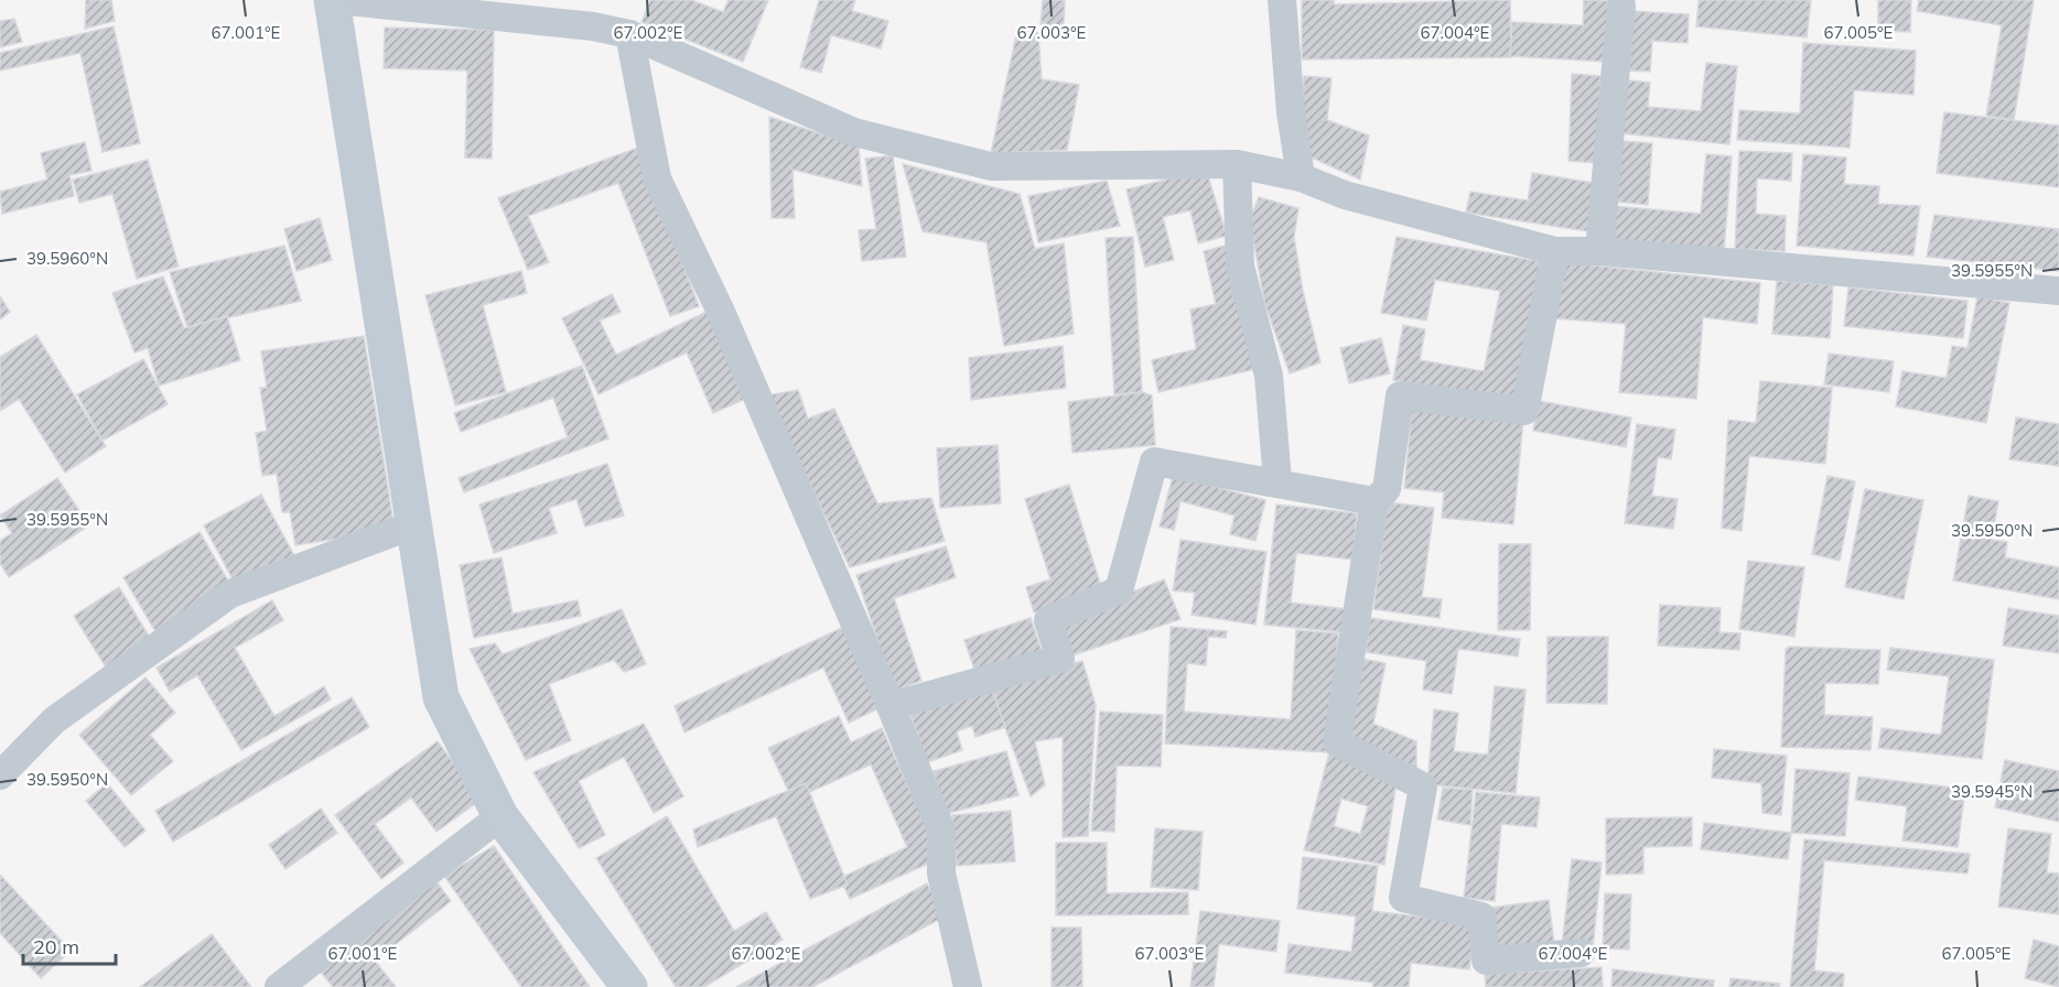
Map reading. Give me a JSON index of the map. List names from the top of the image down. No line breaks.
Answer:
{"scale_bar":"20 m","coordinates":["67.001°E","67.002°E","67.003°E","67.004°E","67.005°E","39.5960°N","39.5955°N","39.5950°N","39.5945°N"]}
